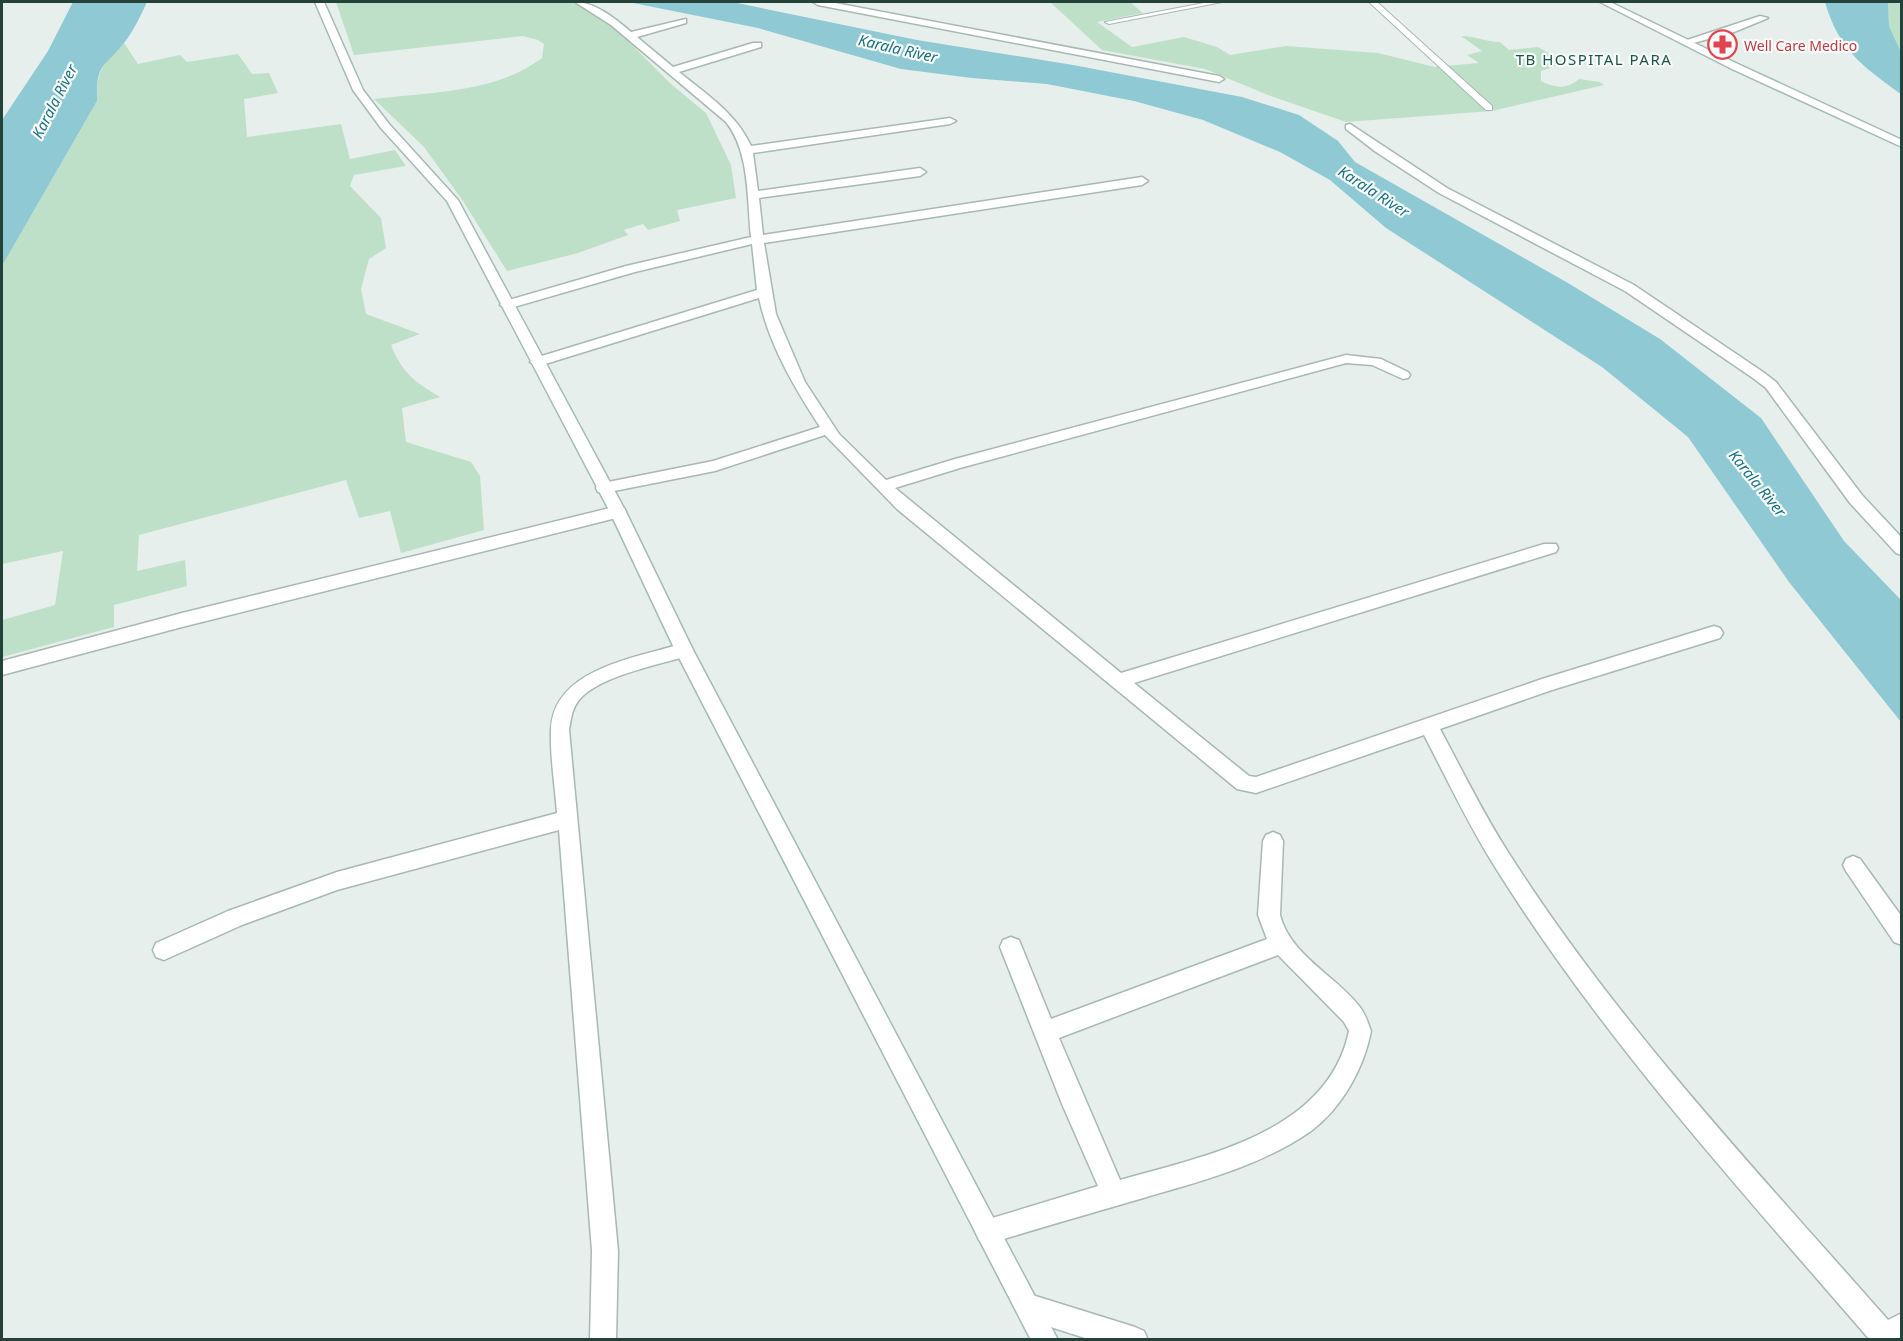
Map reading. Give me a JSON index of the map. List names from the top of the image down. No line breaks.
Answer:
{"districts":["TB HOSPITAL PARA"],"water":["Karala River"],"places":{"pharmacy":["Well Care Medico"]}}
